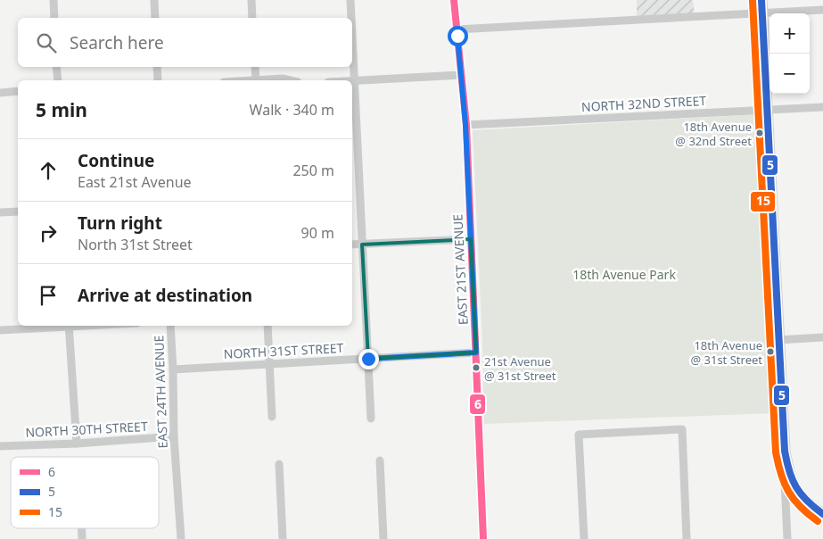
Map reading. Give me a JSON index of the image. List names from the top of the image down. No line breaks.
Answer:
{"streets":{"street":["NORTH 32ND STREET","EAST 21ST AVENUE","NORTH 31ST STREET","EAST 24TH AVENUE","NORTH 30TH STREET"]},"crossings":[["NORTH 32ND STREET","EAST 21ST AVENUE"],["EAST 21ST AVENUE","NORTH 31ST STREET"],["NORTH 31ST STREET","EAST 24TH AVENUE"],["EAST 24TH AVENUE","NORTH 30TH STREET"]],"parks":["18th Avenue Park"],"places":["18th Avenue @ 32nd Street","18th Avenue @ 31st Street","21st Avenue @ 31st Street"],"lines":["transit line 6","transit line 5","transit line 15"],"legend":["6","5","15"],"page":{"map_buttons":["+","−"],"search":"Search here","heading":["5 min","Walk · 340 m"],"list":[["Continue","East 21st Avenue","250 m"],["Turn right","North 31st Street","90 m"],"Arrive at destination"]}}
